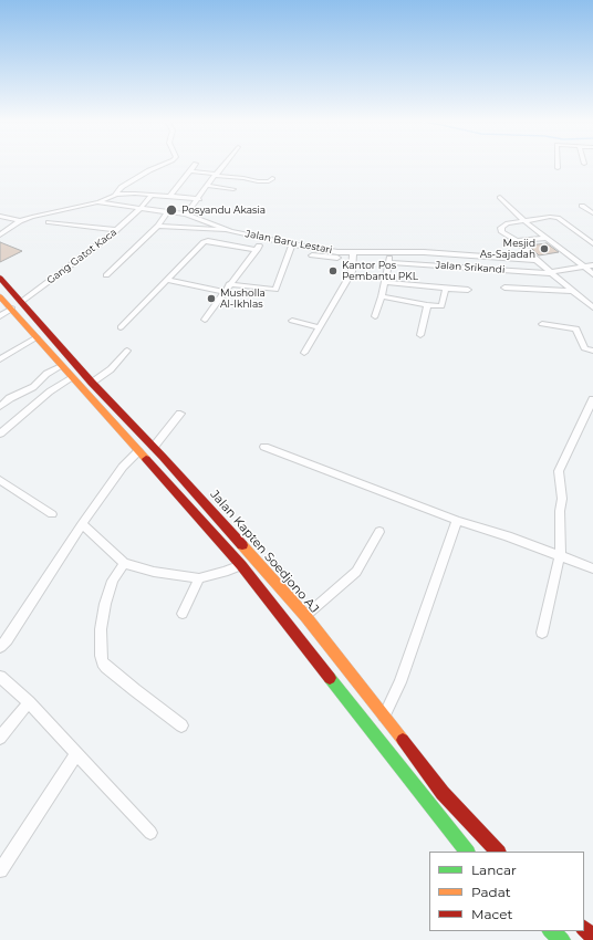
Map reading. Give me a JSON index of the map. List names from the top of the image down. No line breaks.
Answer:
{"streets":{"main road":["Jalan Kapten Soedjono AJ"],"street":["Jalan Baru Lestari","Gang Gatot Kaca","Jalan Srikandi"]},"crossings":[["Jalan Baru Lestari","Gang Gatot Kaca"],["Gang Gatot Kaca","Jalan Kapten Soedjono AJ"]],"places":["Posyandu Akasia","Mesjid As-Sajadah","Kantor Pos Pembantu PKL","Musholla Al-Ikhlas"],"legend":["Lancar","Padat","Macet"]}
